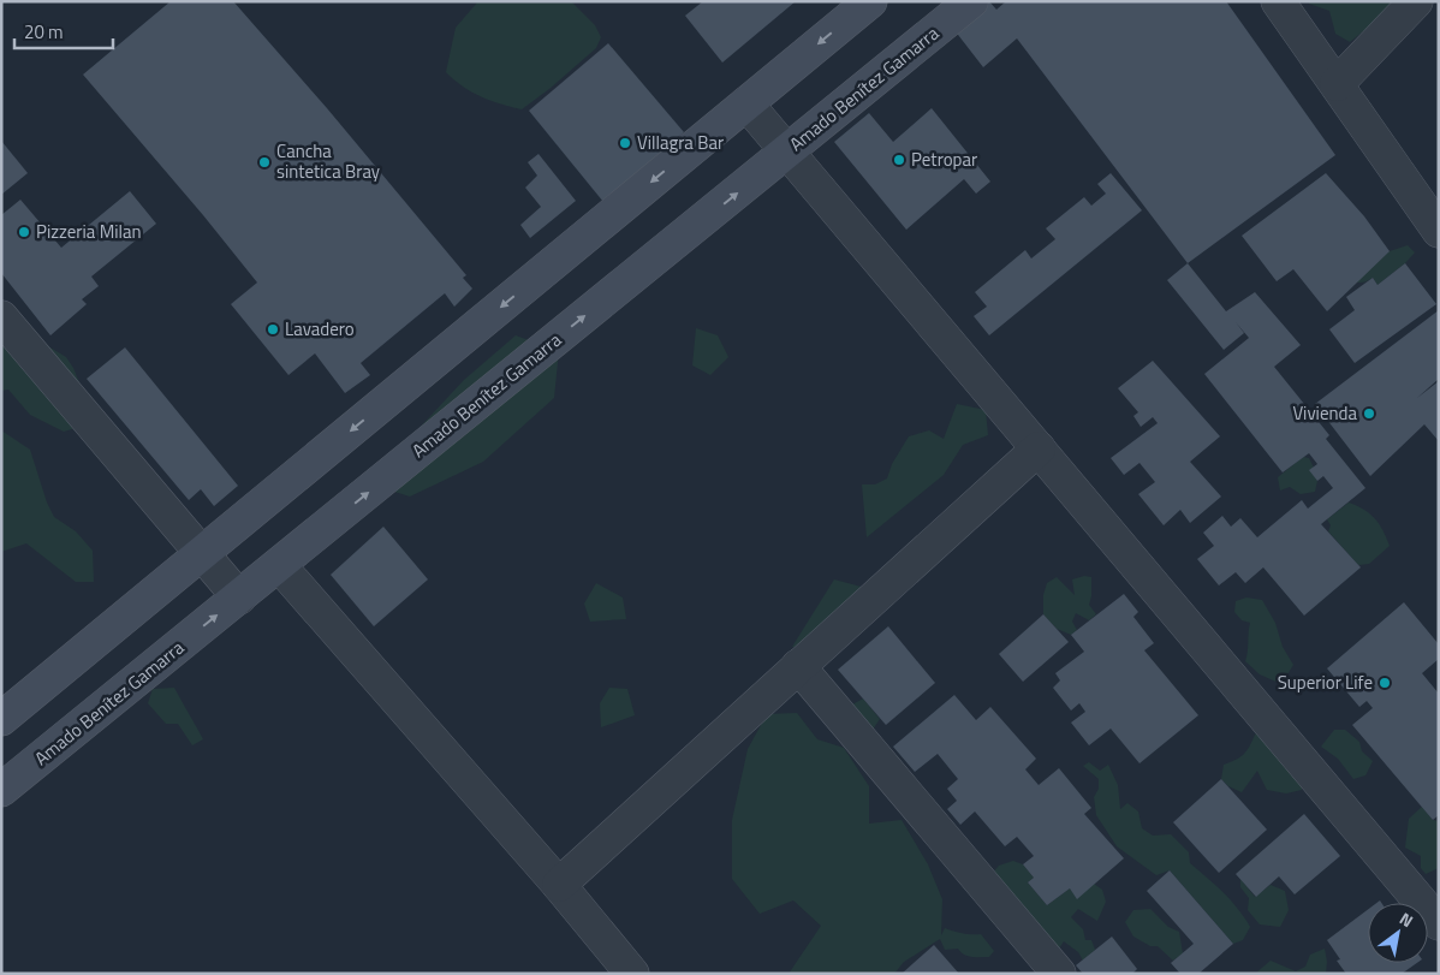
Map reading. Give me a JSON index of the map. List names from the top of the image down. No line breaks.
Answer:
{"streets":{"main road":["Amado Benítez Gamarra"]},"places":["Villagra Bar","Petropar","Cancha sintetica Bray","Pizzeria Milan","Lavadero","Vivienda","Superior Life"],"scale_bar":"20 m","north":"top right"}
